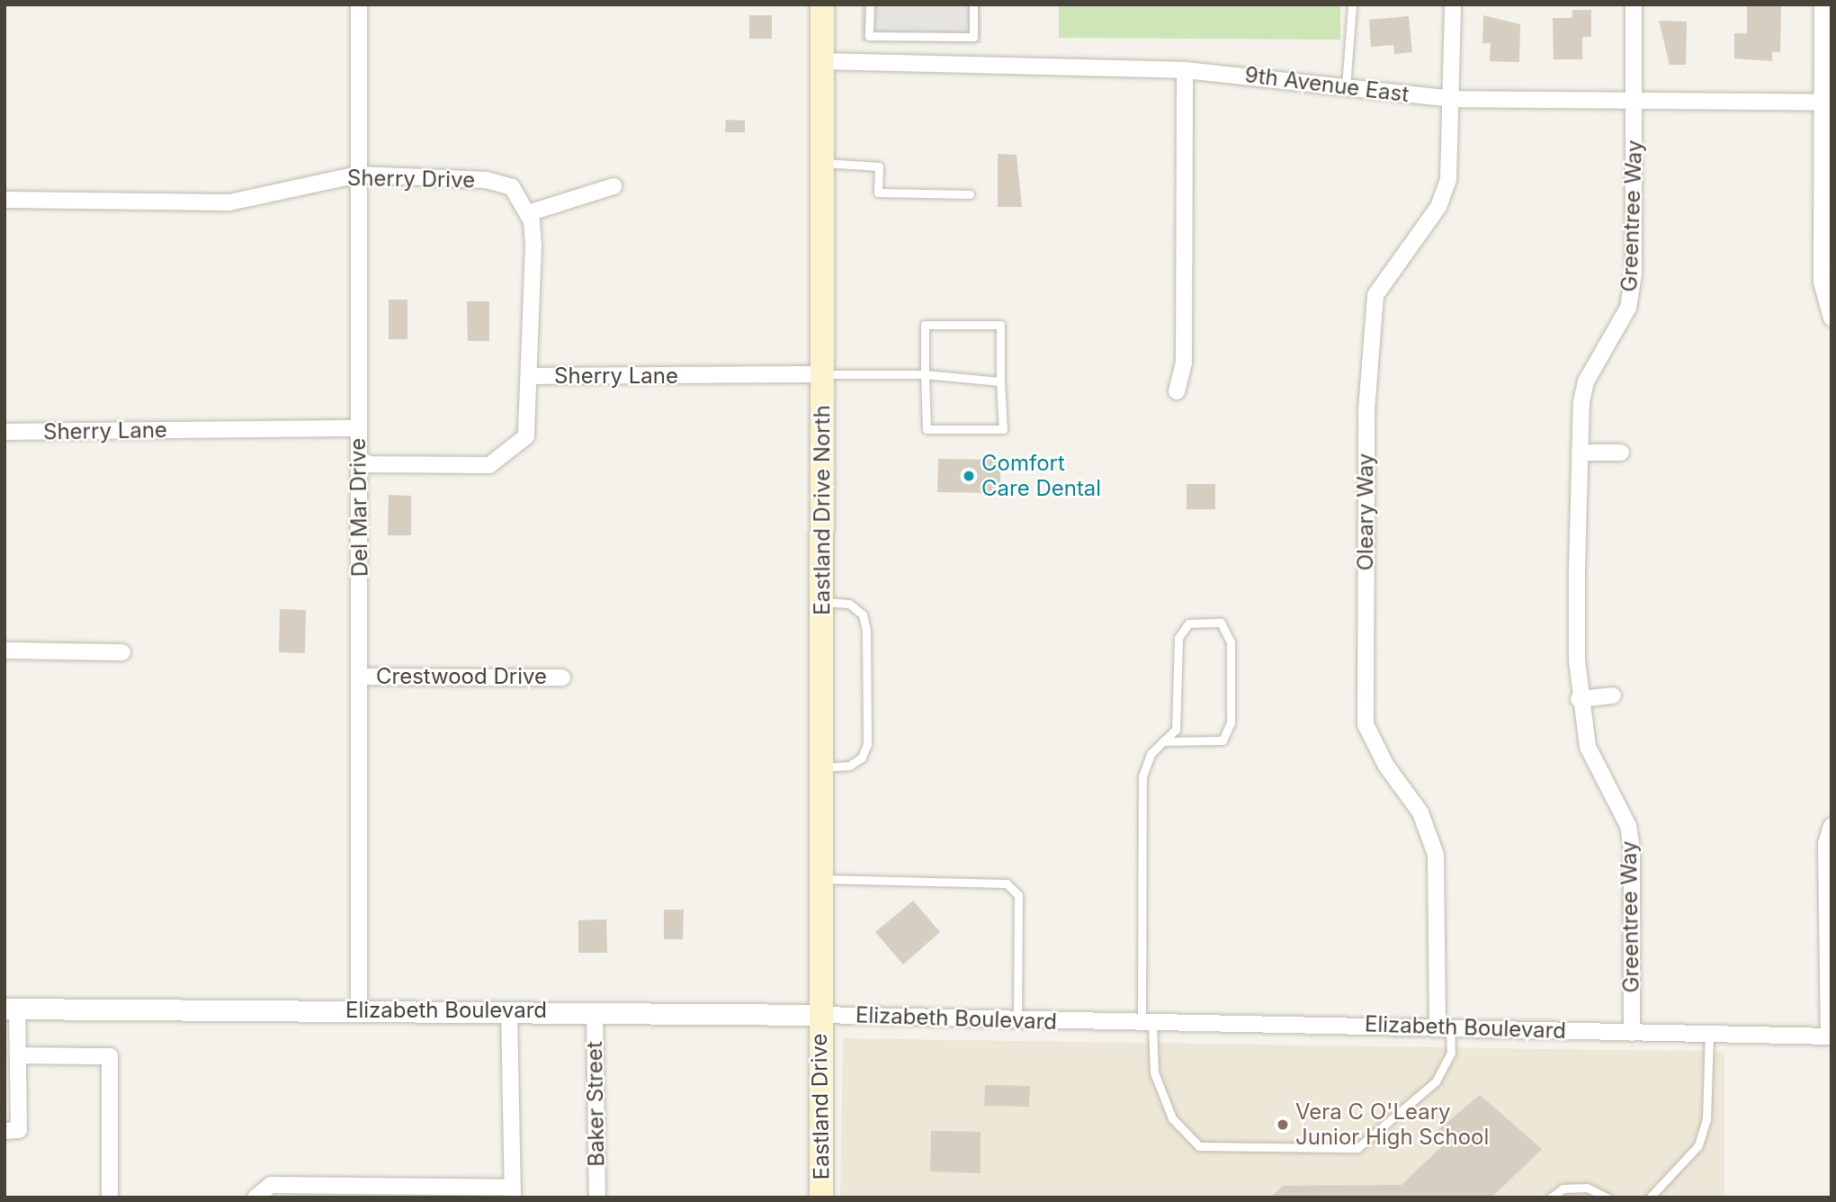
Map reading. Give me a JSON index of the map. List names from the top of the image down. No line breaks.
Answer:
{"streets":{"main road":["Eastland Drive North","Eastland Drive"],"street":["9th Avenue East","Sherry Drive","Greentree Way","Sherry Lane","Del Mar Drive","Oleary Way","Crestwood Drive","Elizabeth Boulevard","Baker Street"]},"crossings":[["9th Avenue East","Greentree Way"],["9th Avenue East","Eastland Drive North"],["9th Avenue East","Oleary Way"],["Sherry Drive","Del Mar Drive"],["Greentree Way","Elizabeth Boulevard"],["Sherry Lane","Del Mar Drive"],["Sherry Lane","Eastland Drive North"],["Del Mar Drive","Crestwood Drive"],["Del Mar Drive","Elizabeth Boulevard"],["Eastland Drive North","Elizabeth Boulevard"],["Eastland Drive North","Eastland Drive"],["Oleary Way","Elizabeth Boulevard"],["Elizabeth Boulevard","Baker Street"],["Elizabeth Boulevard","Eastland Drive"]],"places":["Comfort Care Dental","Vera C O'Leary Junior High School"]}
